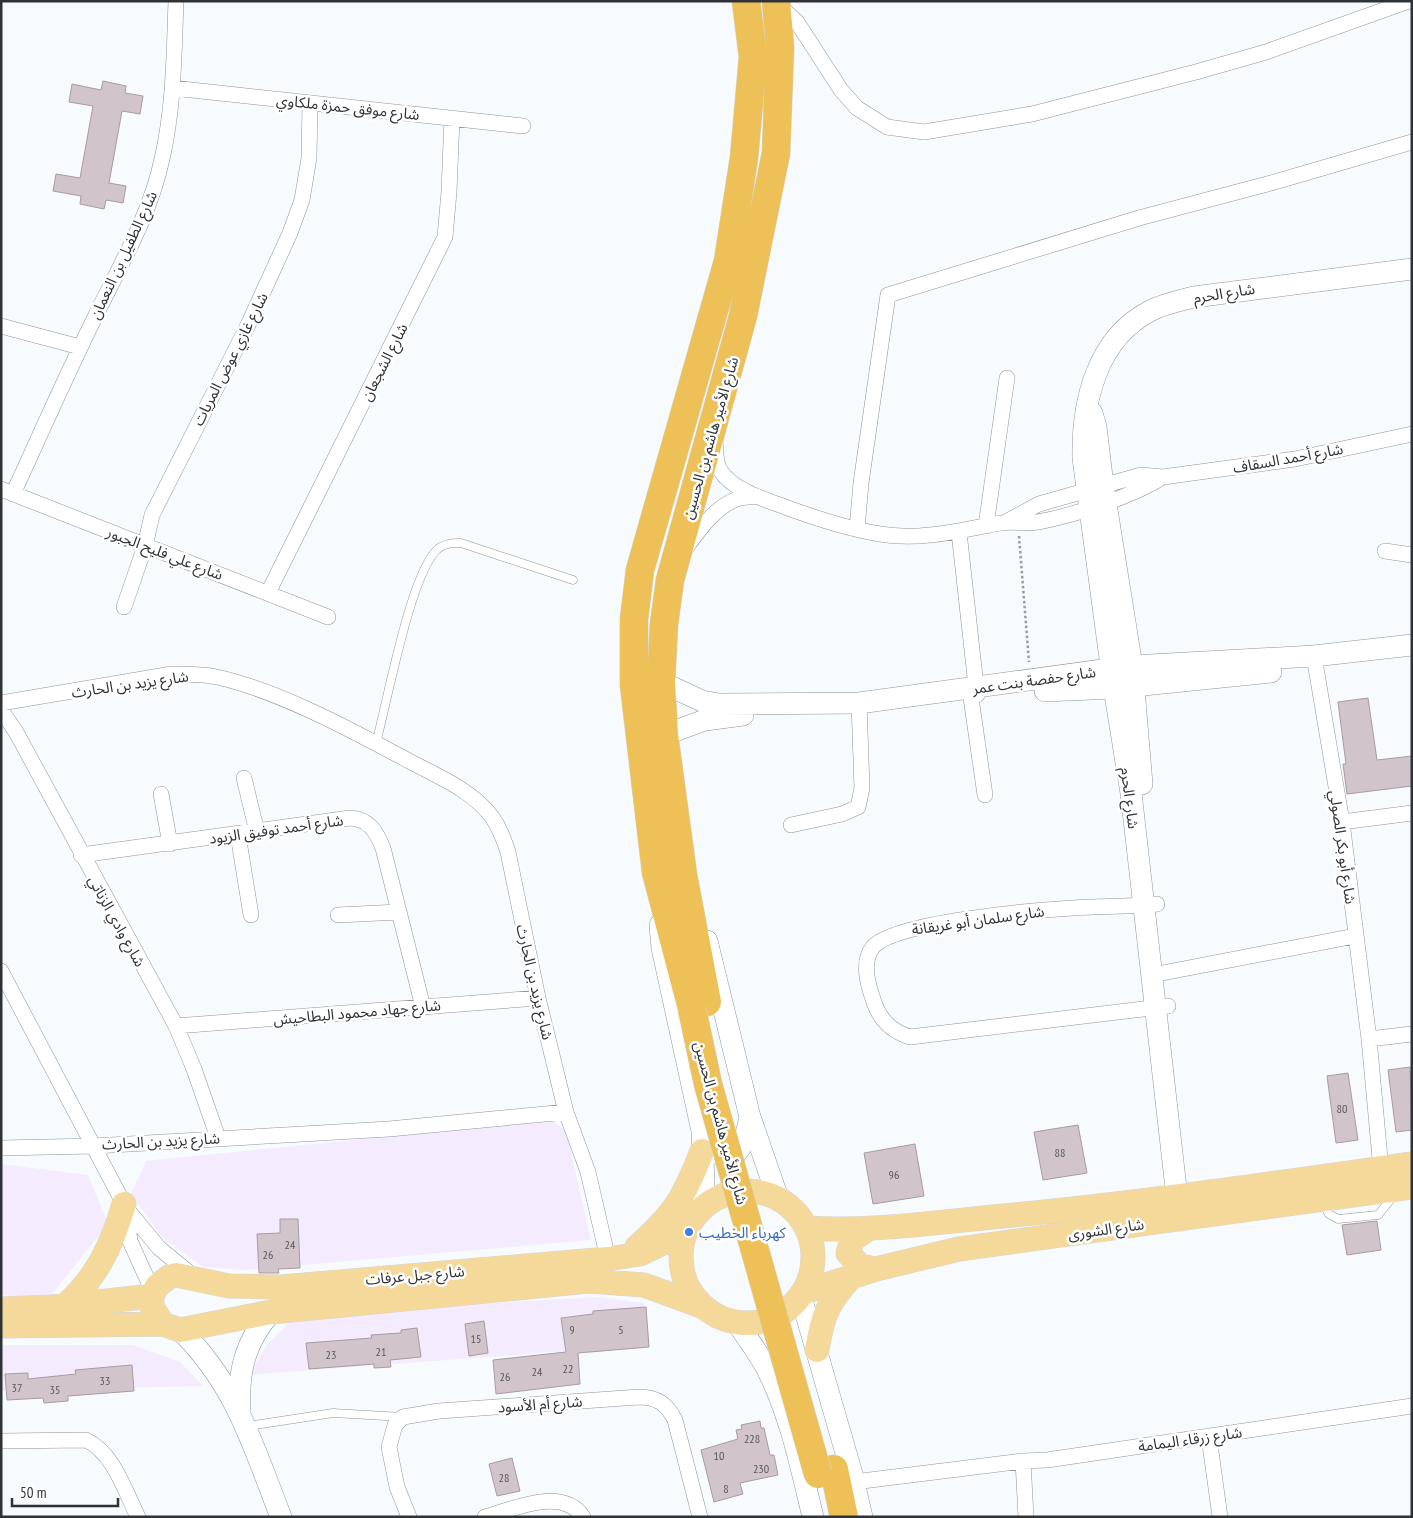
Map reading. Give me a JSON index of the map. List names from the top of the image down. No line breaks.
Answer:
{"streets":{"highway":["شارع الأمير هاشم بن الحسين"],"main road":["شارع الشورى","شارع جبل عرفات"],"street":["شارع موفق حمزة ملكاوي","شارع الطفيل بن النعمان","شارع الحرم","شارع غازي عوض المريات","شارع الشجعان","شارع أحمد السقاف","شارع علي فليح الجبور","شارع حفصة بنت عمر","شارع يزيد بن الحارث","شارع أحمد توفيق الزيود","شارع أبو بكر الصولي","شارع سلمان أبو غريقانة","شارع وادي الزناتي","شارع جهاد محمود البطاحيش","شارع أم الأسود","شارع زرقاء اليمامة"]},"crossings":[["شارع موفق حمزة ملكاوي","شارع الطفيل بن النعمان"],["شارع موفق حمزة ملكاوي","شارع غازي عوض المريات"],["شارع موفق حمزة ملكاوي","شارع الشجعان"],["شارع الطفيل بن النعمان","شارع علي فليح الجبور"],["شارع الحرم","شارع أحمد السقاف"],["شارع الحرم","شارع حفصة بنت عمر"],["شارع الحرم","شارع سلمان أبو غريقانة"],["شارع الحرم","شارع الشورى"],["شارع غازي عوض المريات","شارع علي فليح الجبور"],["شارع الشجعان","شارع علي فليح الجبور"],["شارع الأمير هاشم بن الحسين","شارع أحمد السقاف"],["شارع الأمير هاشم بن الحسين","شارع حفصة بنت عمر"],["شارع الأمير هاشم بن الحسين","شارع الشورى"],["شارع الأمير هاشم بن الحسين","شارع جبل عرفات"],["شارع الأمير هاشم بن الحسين","شارع زرقاء اليمامة"],["شارع حفصة بنت عمر","شارع أبو بكر الصولي"],["شارع يزيد بن الحارث","شارع وادي الزناتي"],["شارع يزيد بن الحارث","شارع جهاد محمود البطاحيش"],["شارع أحمد توفيق الزيود","شارع وادي الزناتي"],["شارع أحمد توفيق الزيود","شارع جهاد محمود البطاحيش"],["شارع أبو بكر الصولي","شارع الشورى"],["شارع وادي الزناتي","شارع جهاد محمود البطاحيش"],["شارع الشورى","شارع جبل عرفات"]],"places":["كهرباء الخطيب"],"house_numbers":["80","88","96","24","26","9","5","15","21","23","22","24","26","33","37","35","228","10","230","28","8"],"scale_bar":"50 m"}
